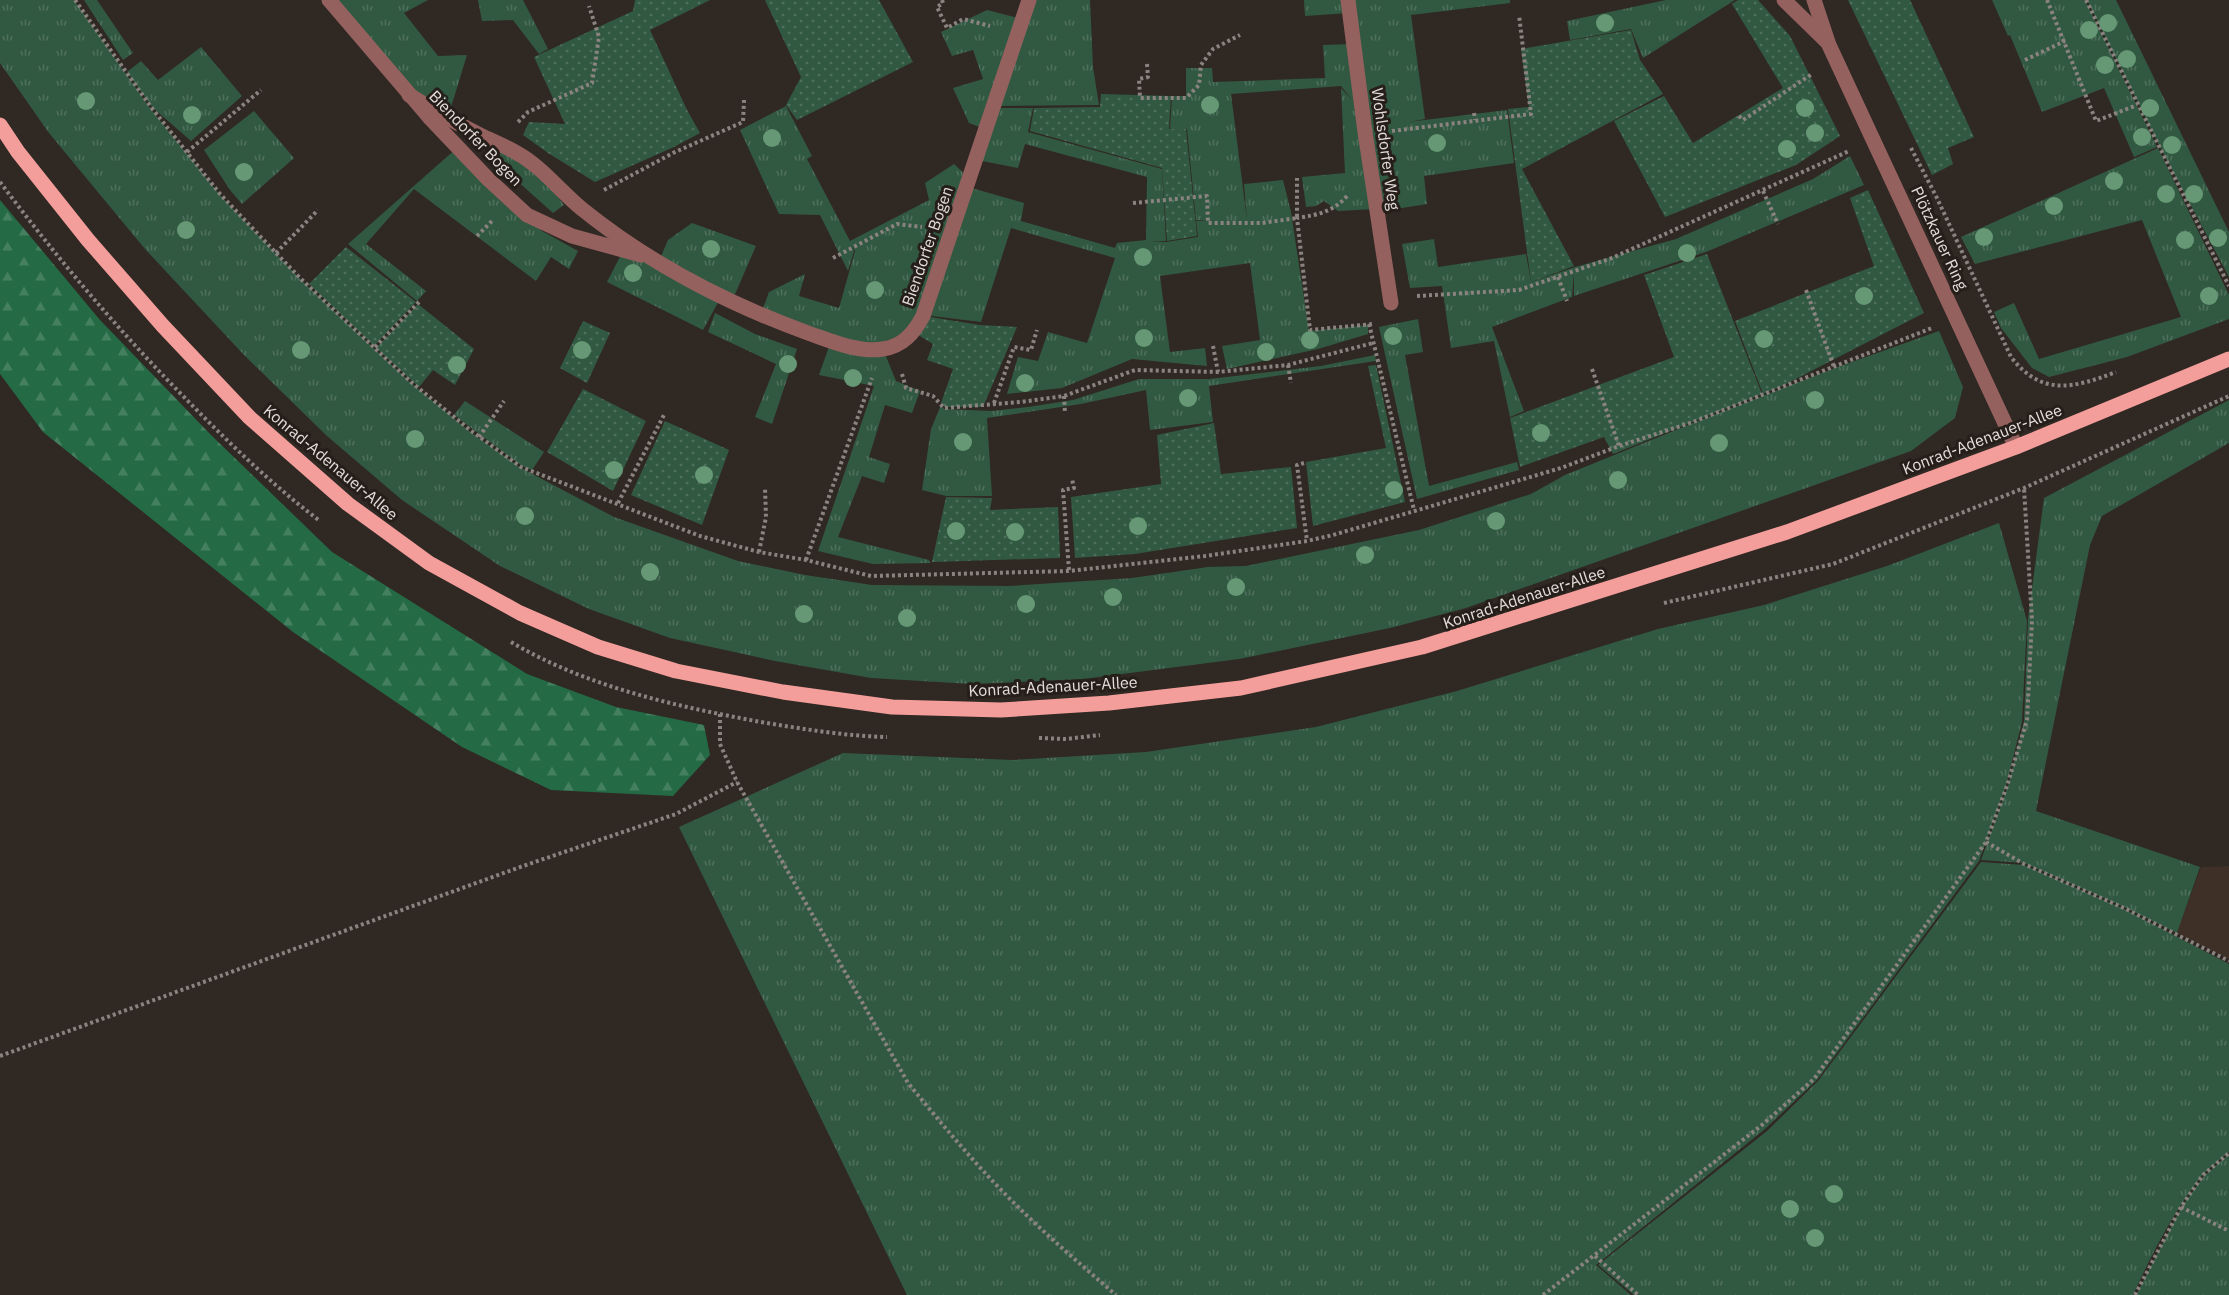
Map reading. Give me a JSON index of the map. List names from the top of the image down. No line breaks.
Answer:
{"streets":{"main road":["Konrad-Adenauer-Allee"],"street":["Biendorfer Bogen","Wohlsdorfer Weg","Plötzkauer Ring"]},"crossings":[["Plötzkauer Ring","Konrad-Adenauer-Allee"]]}
